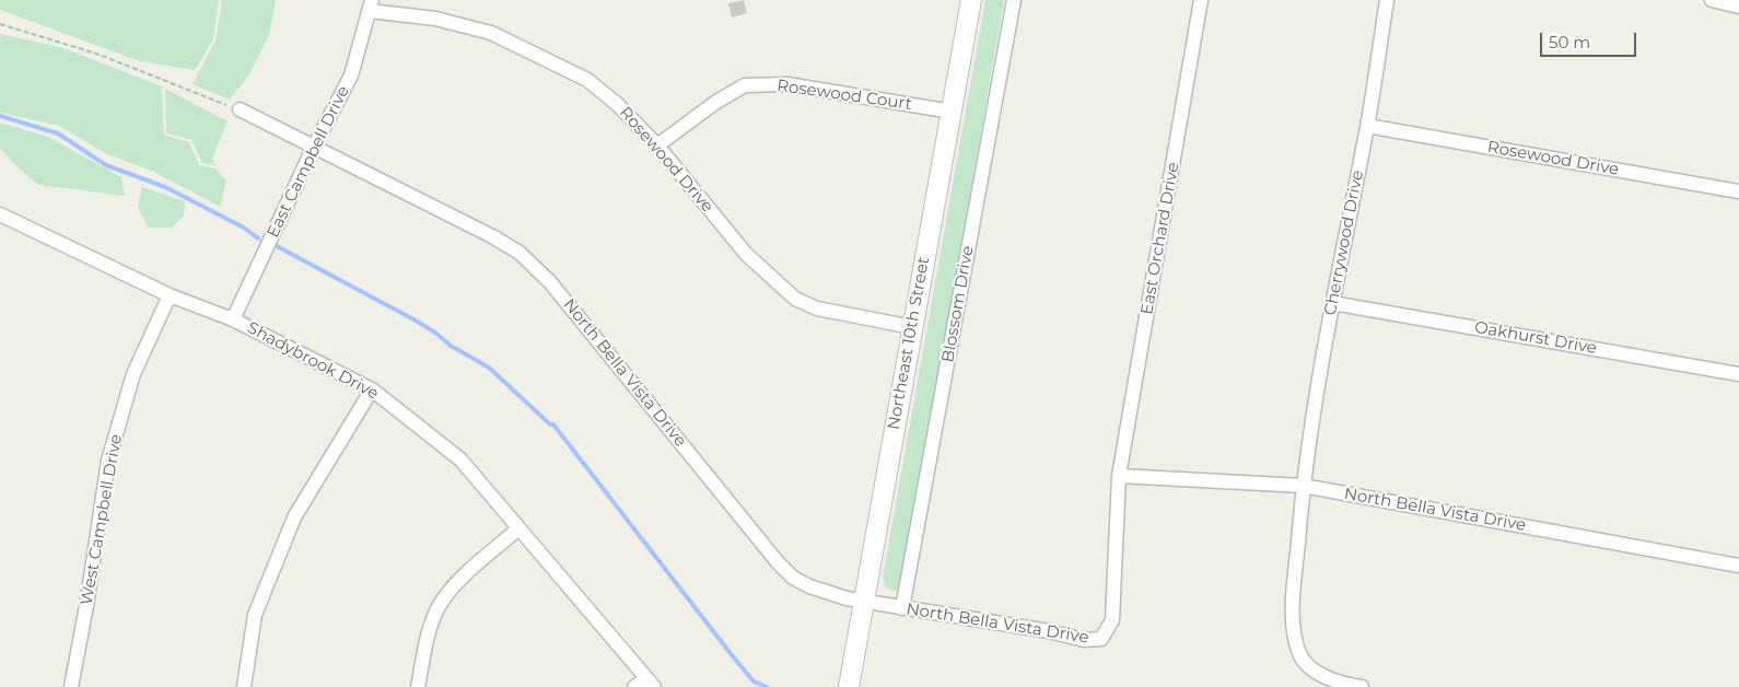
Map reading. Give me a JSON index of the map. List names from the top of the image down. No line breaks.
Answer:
{"streets":{"main road":["Northeast 10th Street"],"street":["Rosewood Court","Rosewood Drive","East Campbell Drive","East Orchard Drive","Cherrywood Drive","Blossom Drive","Oakhurst Drive","Shadybrook Drive","North Bella Vista Drive","West Campbell Drive"]},"crossings":[["Rosewood Court","Rosewood Drive"],["Rosewood Court","Northeast 10th Street"],["Rosewood Drive","East Campbell Drive"],["Rosewood Drive","Cherrywood Drive"],["Rosewood Drive","Northeast 10th Street"],["East Campbell Drive","Shadybrook Drive"],["East Campbell Drive","North Bella Vista Drive"],["East Orchard Drive","North Bella Vista Drive"],["Cherrywood Drive","Oakhurst Drive"],["Cherrywood Drive","North Bella Vista Drive"],["Blossom Drive","North Bella Vista Drive"],["Northeast 10th Street","North Bella Vista Drive"],["Shadybrook Drive","West Campbell Drive"]],"scale_bar":"50 m"}
